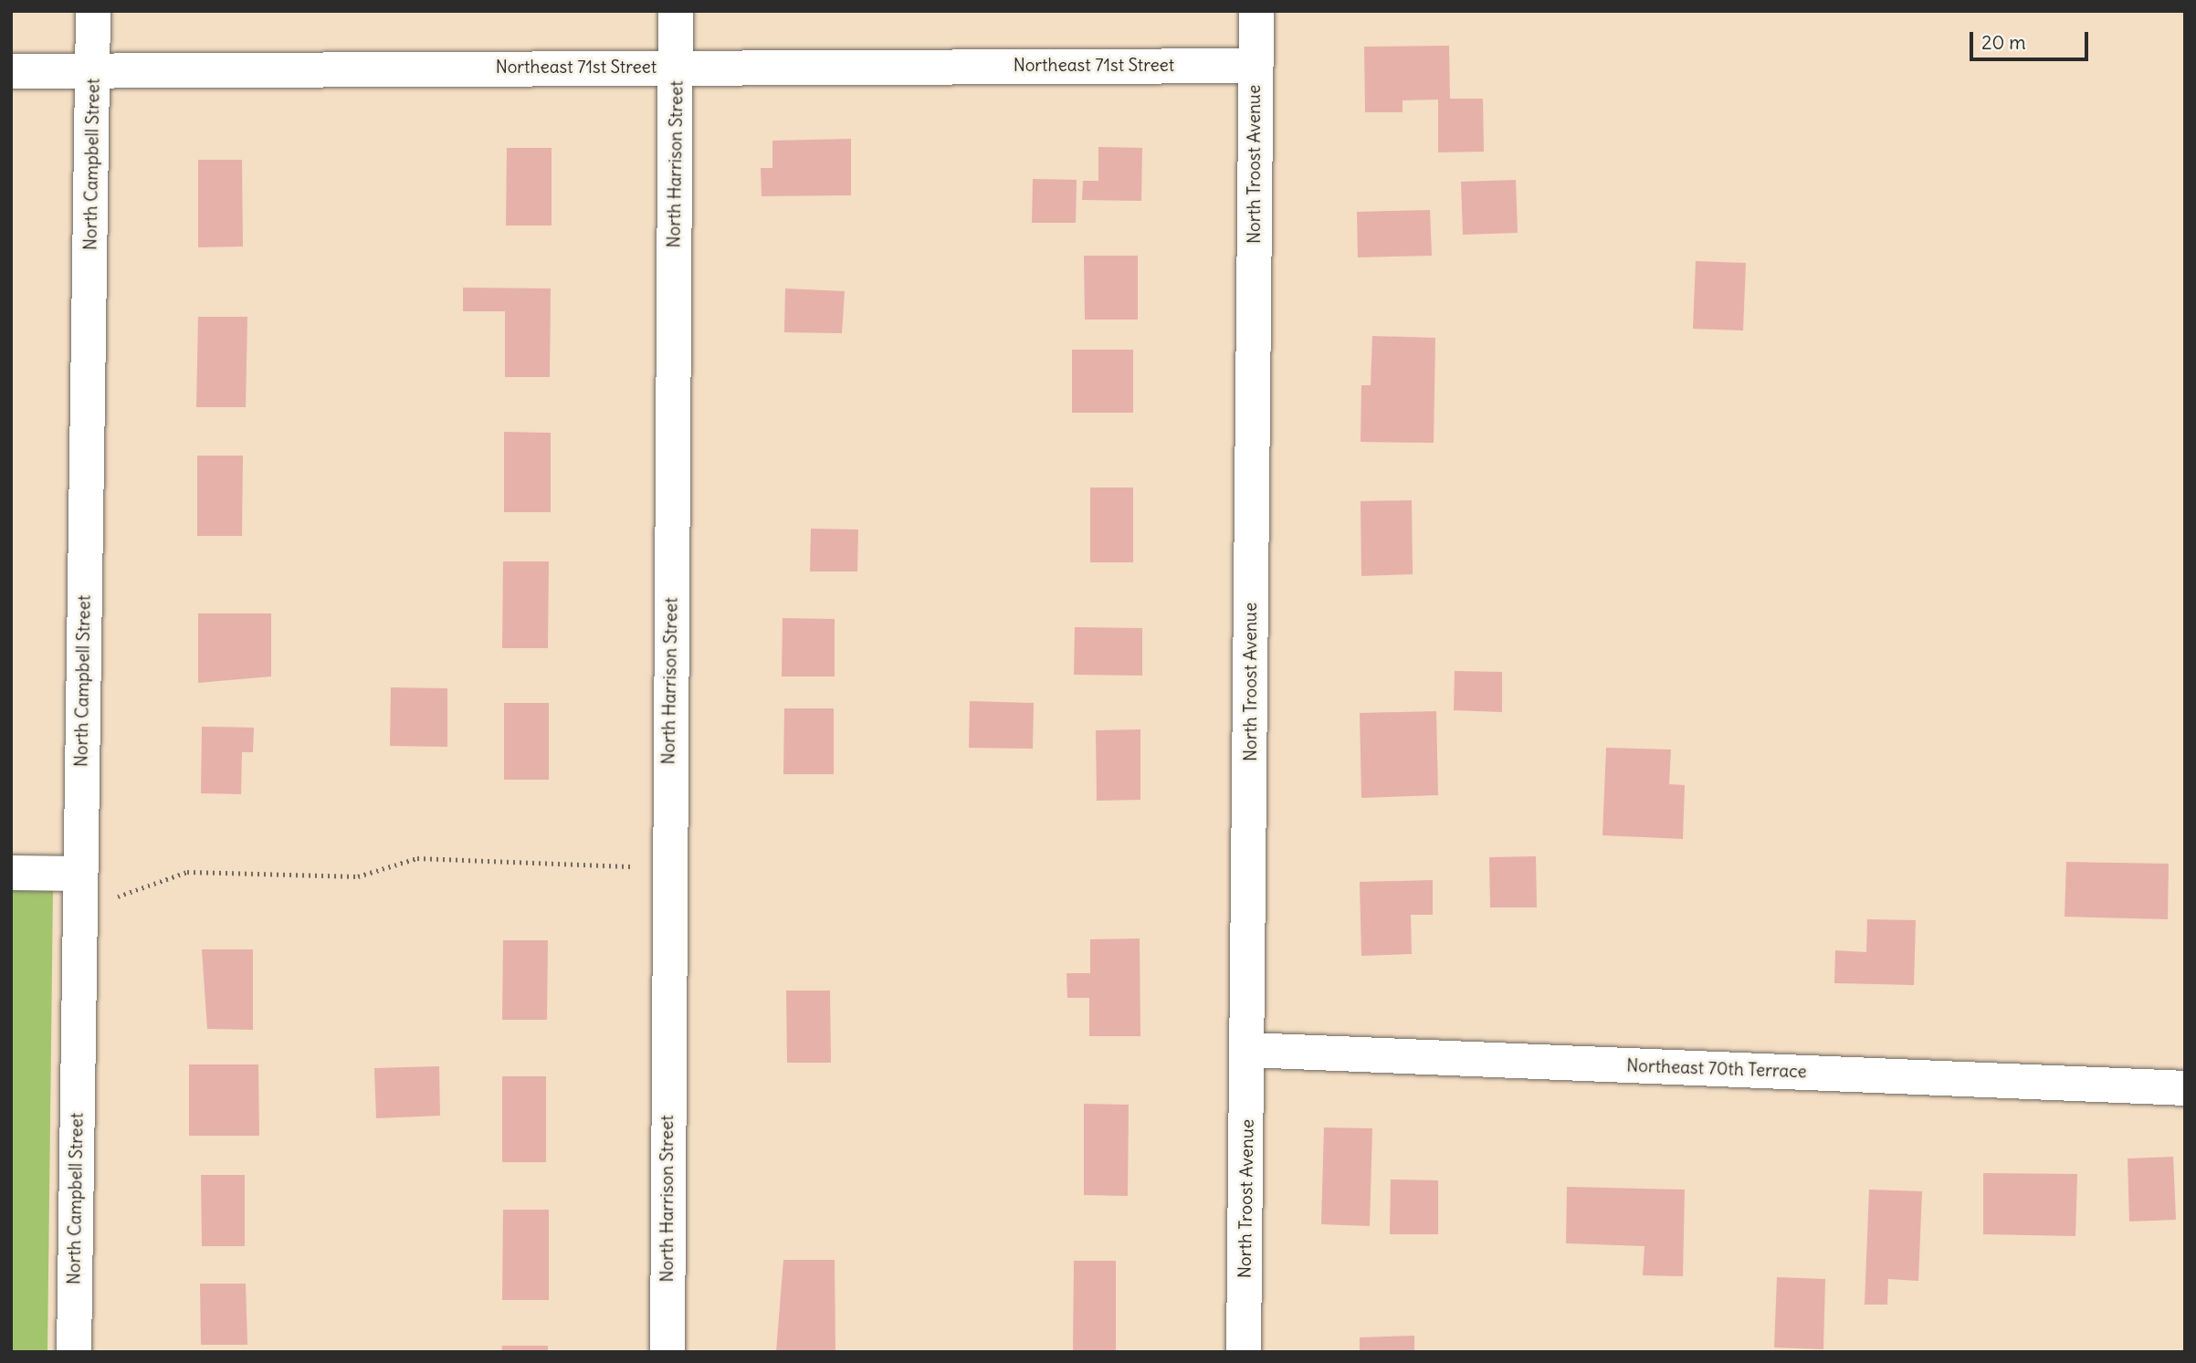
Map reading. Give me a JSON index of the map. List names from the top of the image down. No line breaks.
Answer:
{"streets":{"street":["Northeast 71st Street","North Campbell Street","North Harrison Street","North Troost Avenue","Northeast 70th Terrace"]},"crossings":[["Northeast 71st Street","North Campbell Street"],["Northeast 71st Street","North Harrison Street"],["Northeast 71st Street","North Troost Avenue"],["North Troost Avenue","Northeast 70th Terrace"]],"scale_bar":"20 m"}
